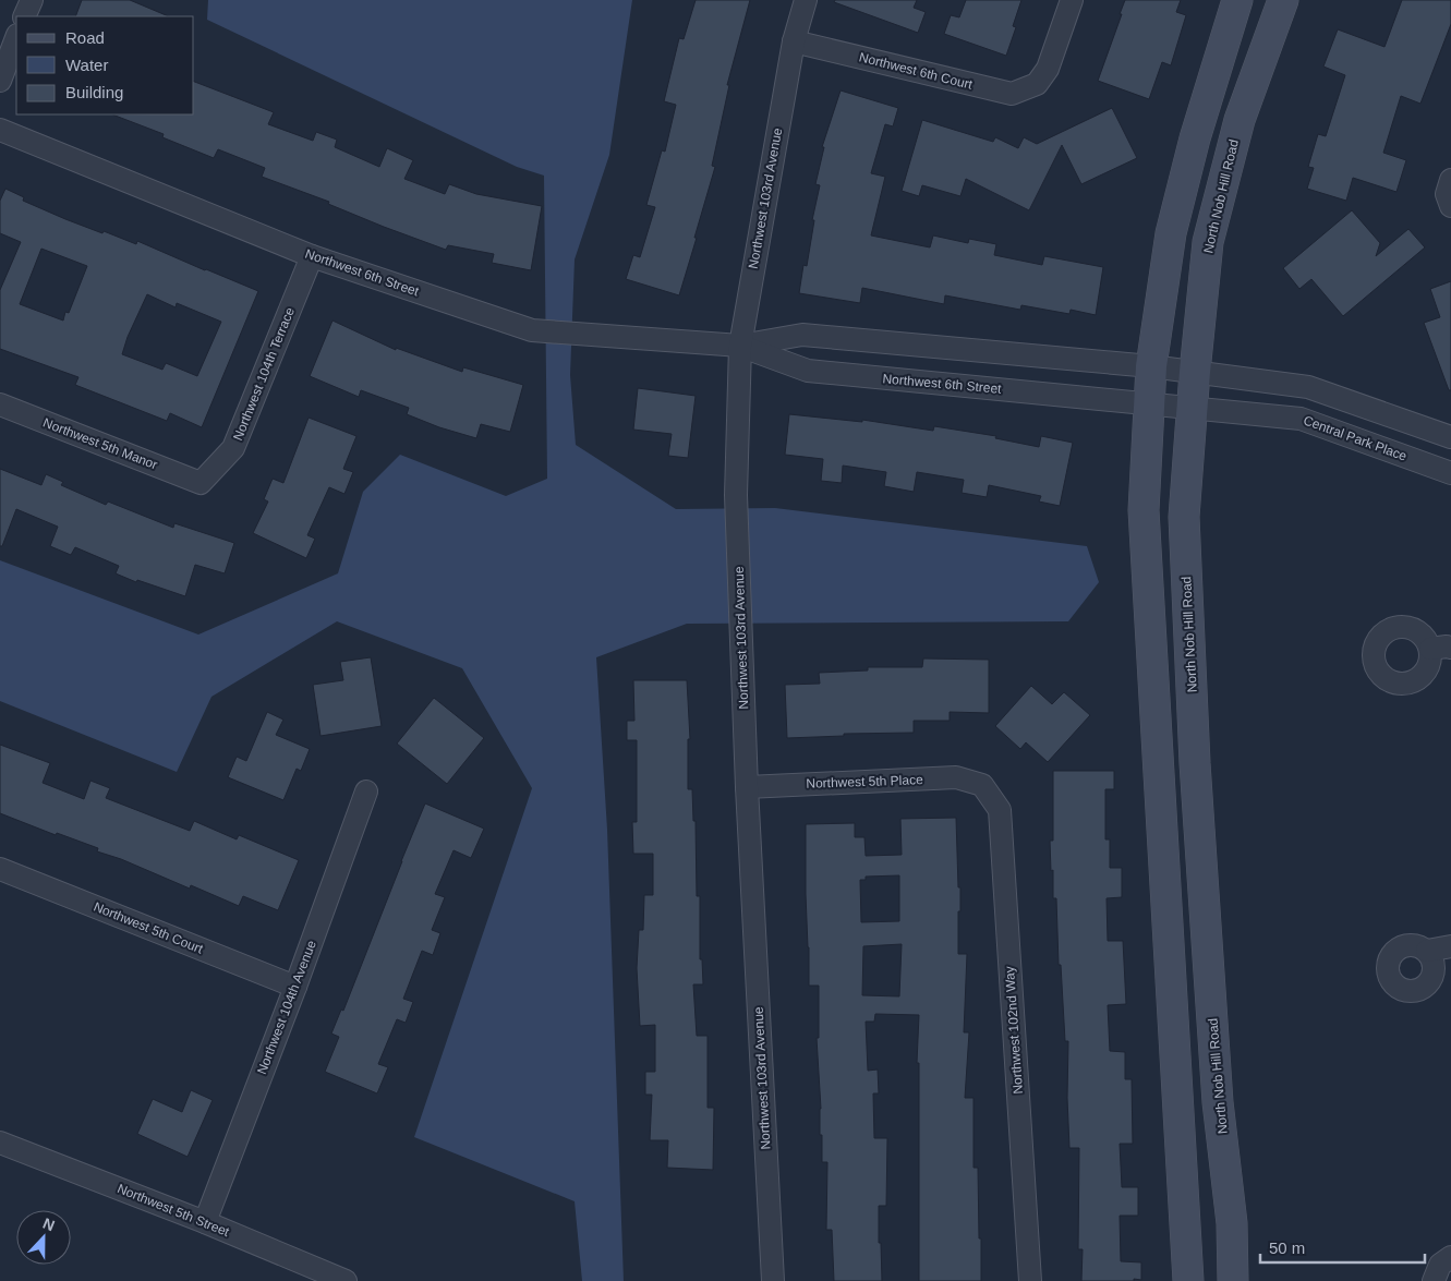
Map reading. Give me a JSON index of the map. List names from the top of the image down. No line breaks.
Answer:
{"streets":{"main road":["North Nob Hill Road"],"street":["Northwest 6th Court","Northwest 103rd Avenue","Northwest 6th Street","Northwest 104th Terrace","Central Park Place","Northwest 5th Manor","Northwest 5th Place","Northwest 5th Court","Northwest 104th Avenue","Northwest 102nd Way","Northwest 5th Street"]},"crossings":[["Northwest 6th Court","Northwest 103rd Avenue"],["North Nob Hill Road","Northwest 6th Street"],["North Nob Hill Road","Central Park Place"],["Northwest 103rd Avenue","Northwest 6th Street"],["Northwest 103rd Avenue","Northwest 5th Place"],["Northwest 6th Street","Northwest 104th Terrace"],["Northwest 6th Street","Central Park Place"],["Northwest 104th Terrace","Northwest 5th Manor"],["Northwest 5th Place","Northwest 102nd Way"],["Northwest 5th Court","Northwest 104th Avenue"],["Northwest 104th Avenue","Northwest 5th Street"]],"legend":["Road","Water","Building"],"scale_bar":"50 m","north":"top"}
